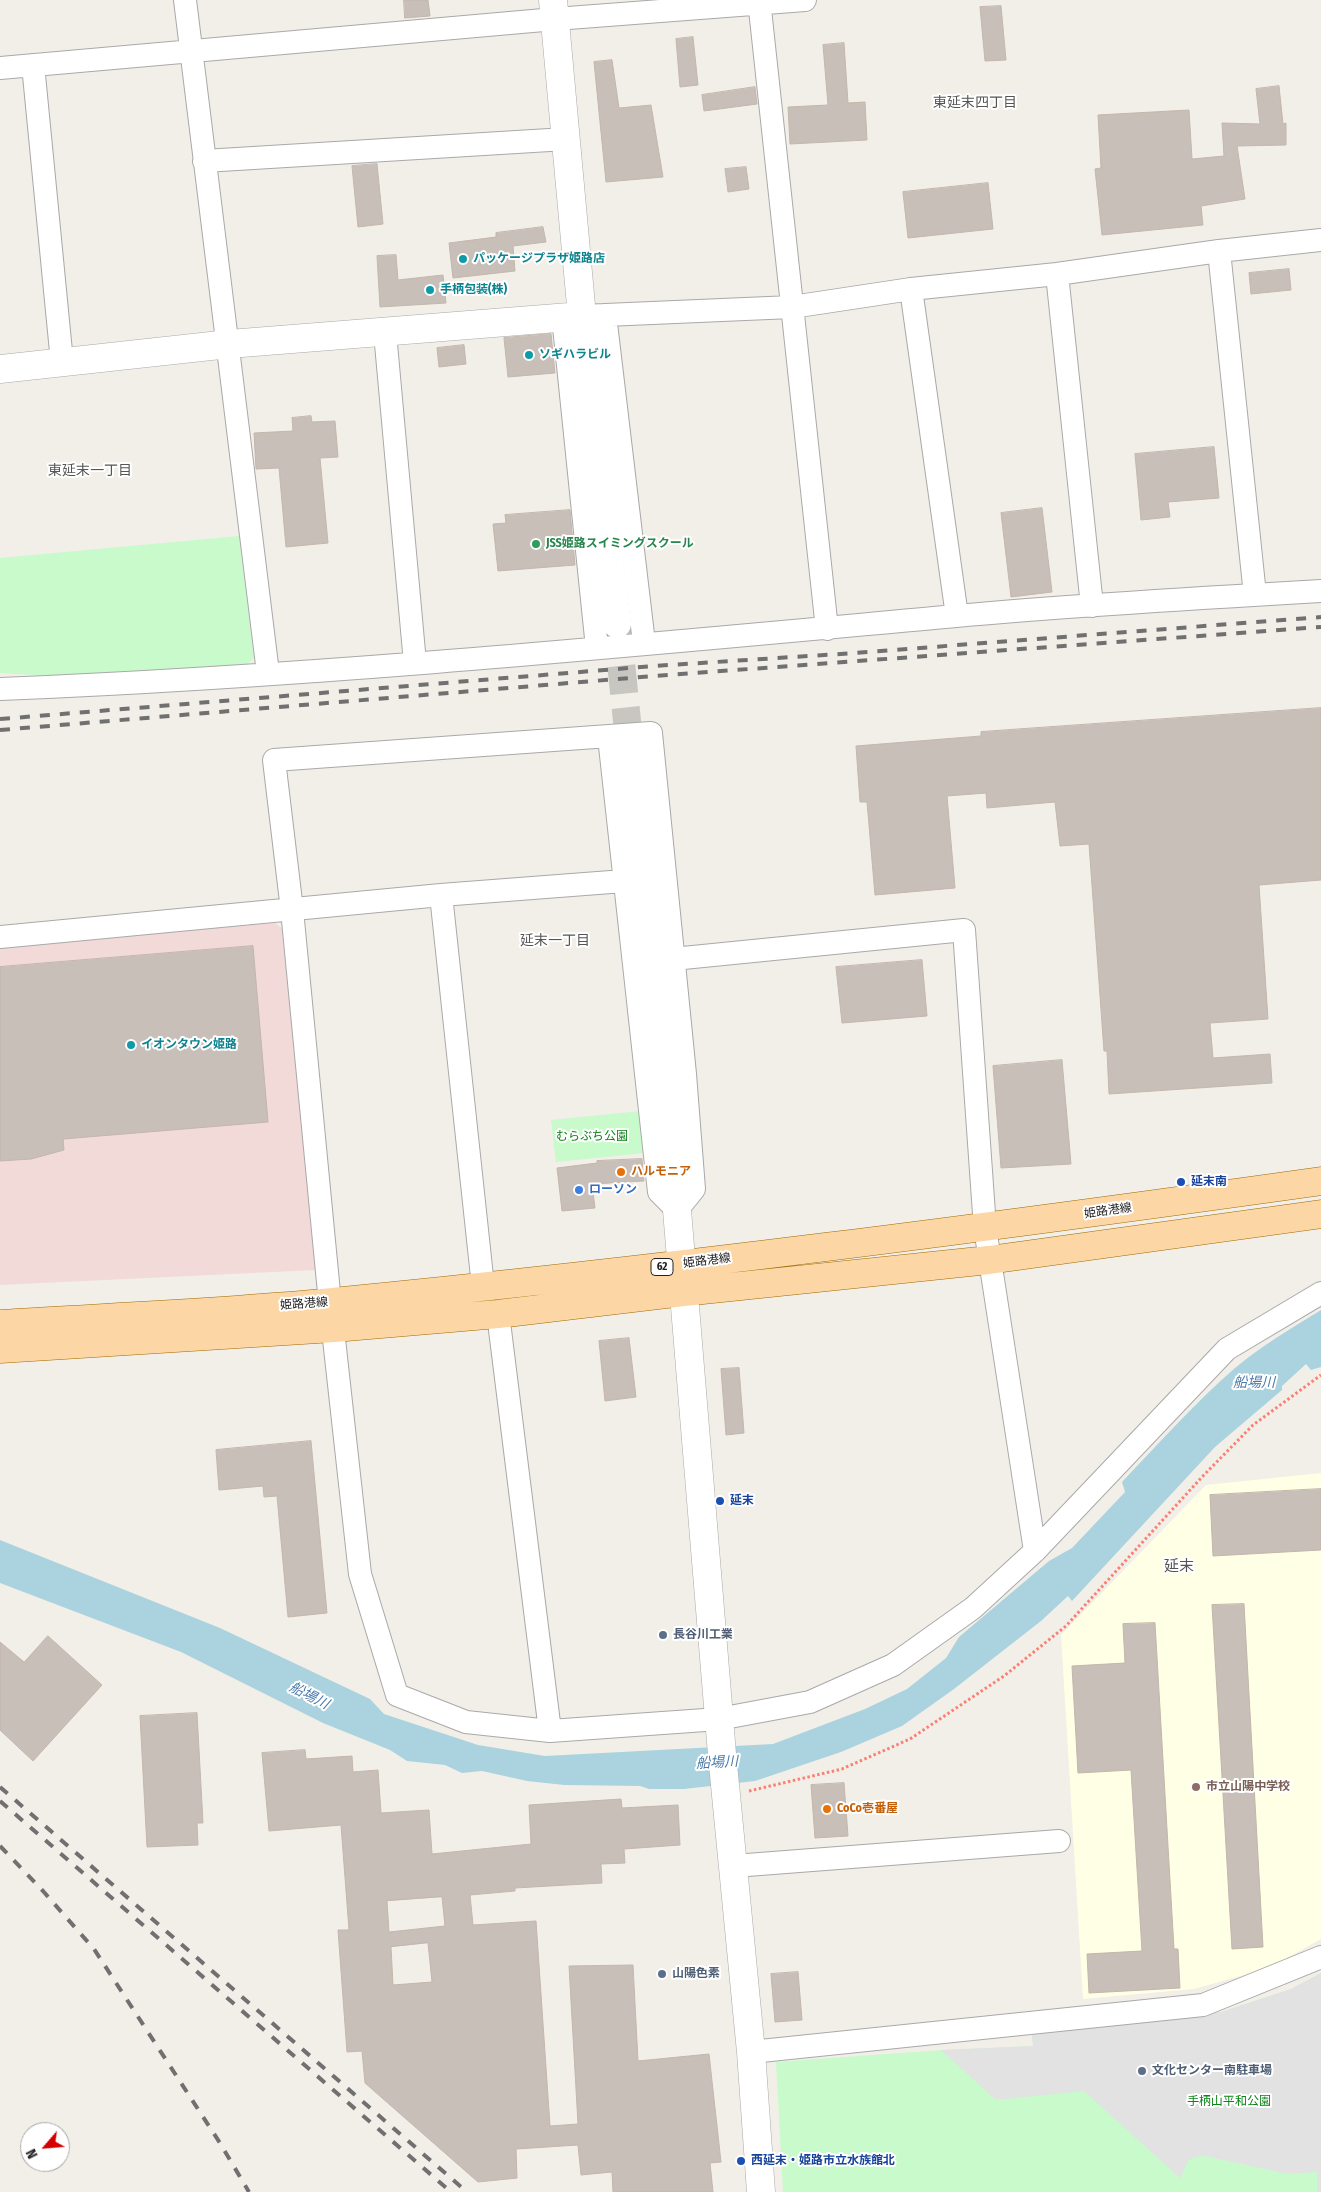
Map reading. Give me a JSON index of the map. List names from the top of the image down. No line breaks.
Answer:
{"streets":{"main road":["姫路港線","62"]},"districts":["東延末四丁目","東延末一丁目","延末一丁目","延末"],"water":["船場川"],"parks":["むらぶち公園","手柄山平和公園"],"places":["パッケージプラザ姫路店","手柄包装(株)","ソギハラビル","JSS姫路スイミングスクール","イオンタウン姫路","ハルモニア","延末南","ローソン","延末","長谷川工業","市立山陽中学校","CoCo壱番屋","山陽色素","文化センター南駐車場","西延末・姫路市立水族館北"],"north":"bottom left"}
